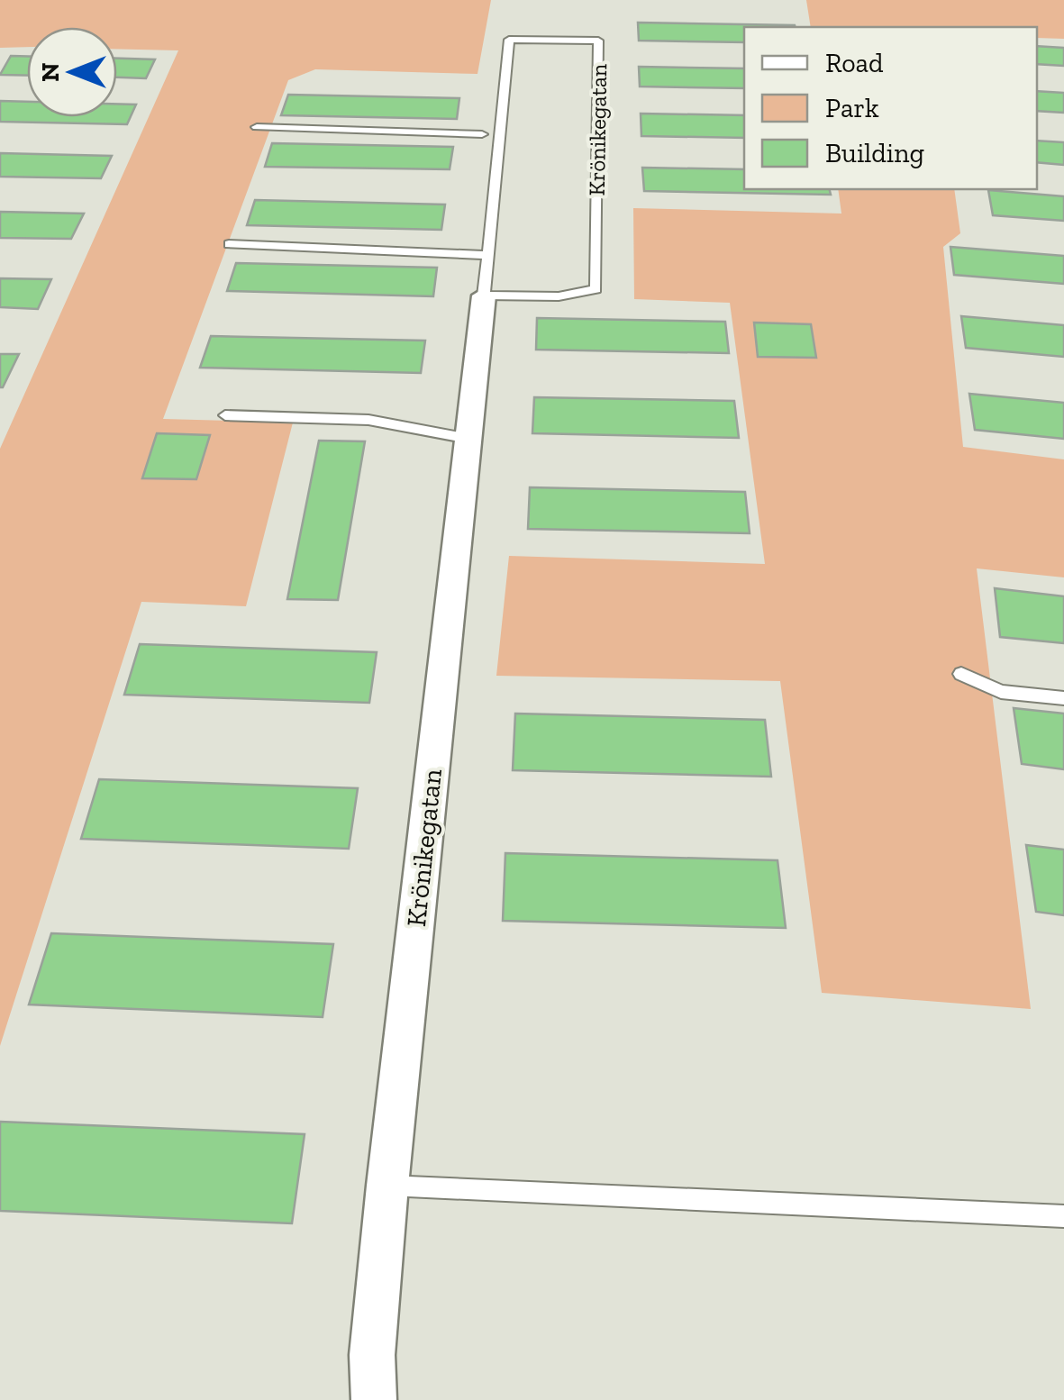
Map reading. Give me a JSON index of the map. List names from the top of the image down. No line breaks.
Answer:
{"streets":{"street":["Krönikegatan"]},"legend":["Road","Park","Building"],"north":"left"}
